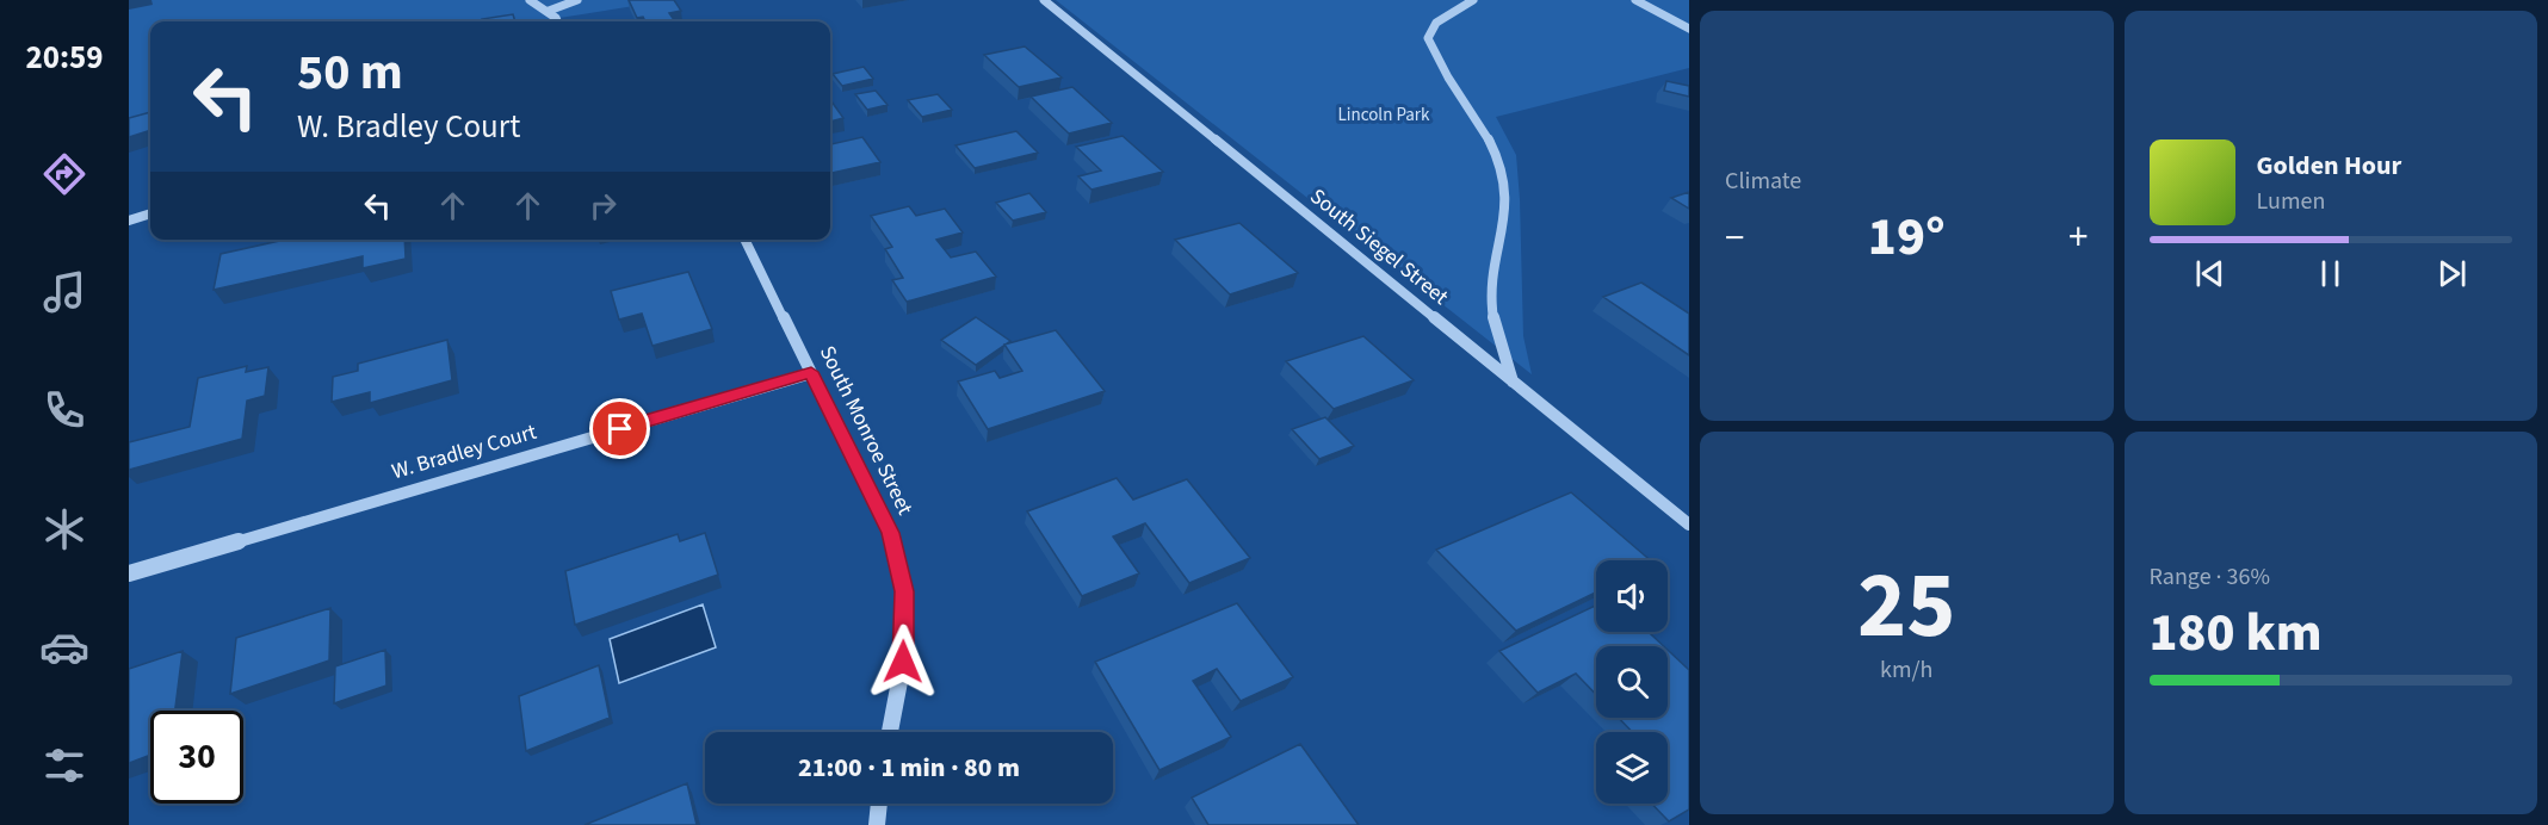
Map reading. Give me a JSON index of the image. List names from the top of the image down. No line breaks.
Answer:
{"streets":{"street":["South Siegel Street","South Monroe Street","W. Bradley Court"]},"crossings":[["South Monroe Street","W. Bradley Court"]],"parks":["Lincoln Park"],"page":{"tabs":"20:59","tile":["Climate",["25","km/h"],["Range · 36%","180 km"]],"turn":["50 m","W. Bradley Court"],"song":["Golden Hour","Lumen"],"heat":["−","19°","+"],"limit":"30","trip":"21:00 · 1 min · 80 m"}}
